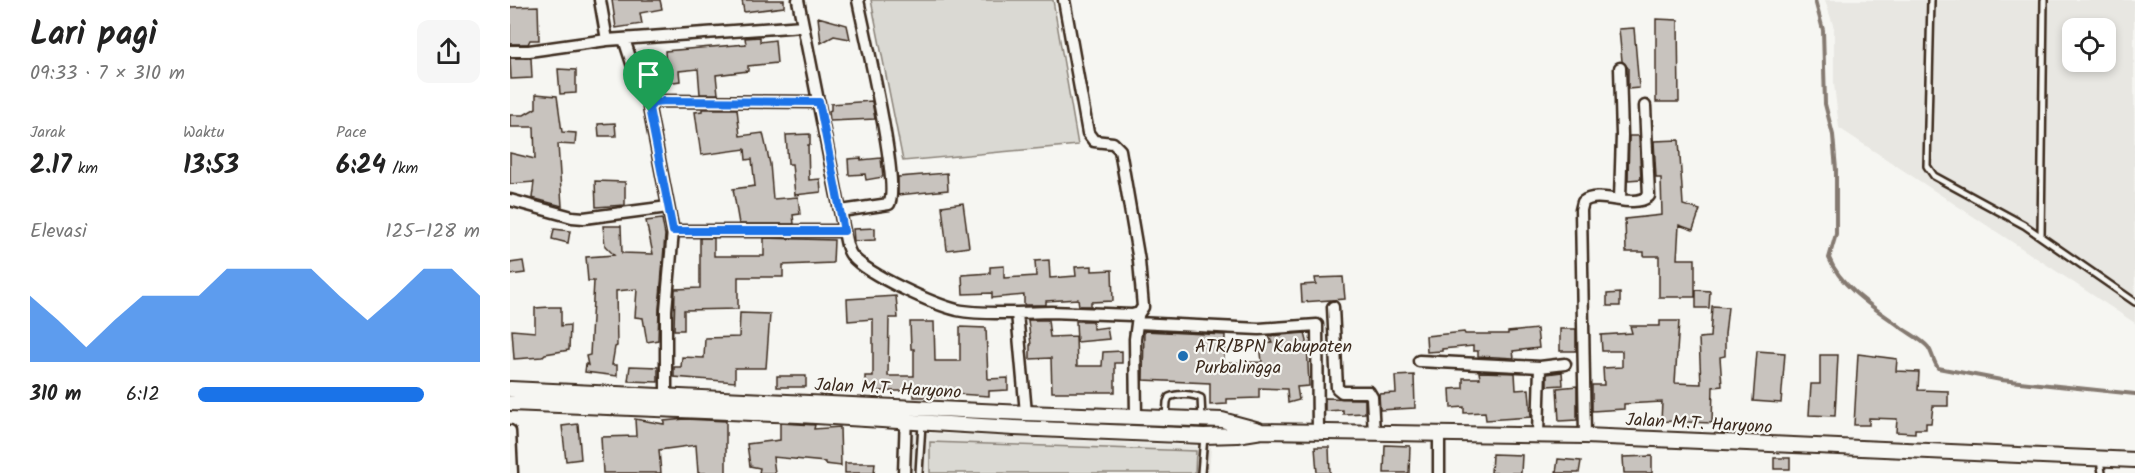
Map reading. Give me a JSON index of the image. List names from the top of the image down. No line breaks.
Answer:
{"streets":{"main road":["Jalan M.T. Haryono"]},"places":["ATR/BPN Kabupaten Purbalingga"],"page":{"heading":["Lari pagi","09:33 · 7 × 310 m"],"stats":[["Jarak","2.17 km"],["Waktu","13:53"],["Pace","6:24 /km"]],"chart":["Elevasi","125–128 m"],"list":[{"name":"310 m","note":"6:12"}]}}
